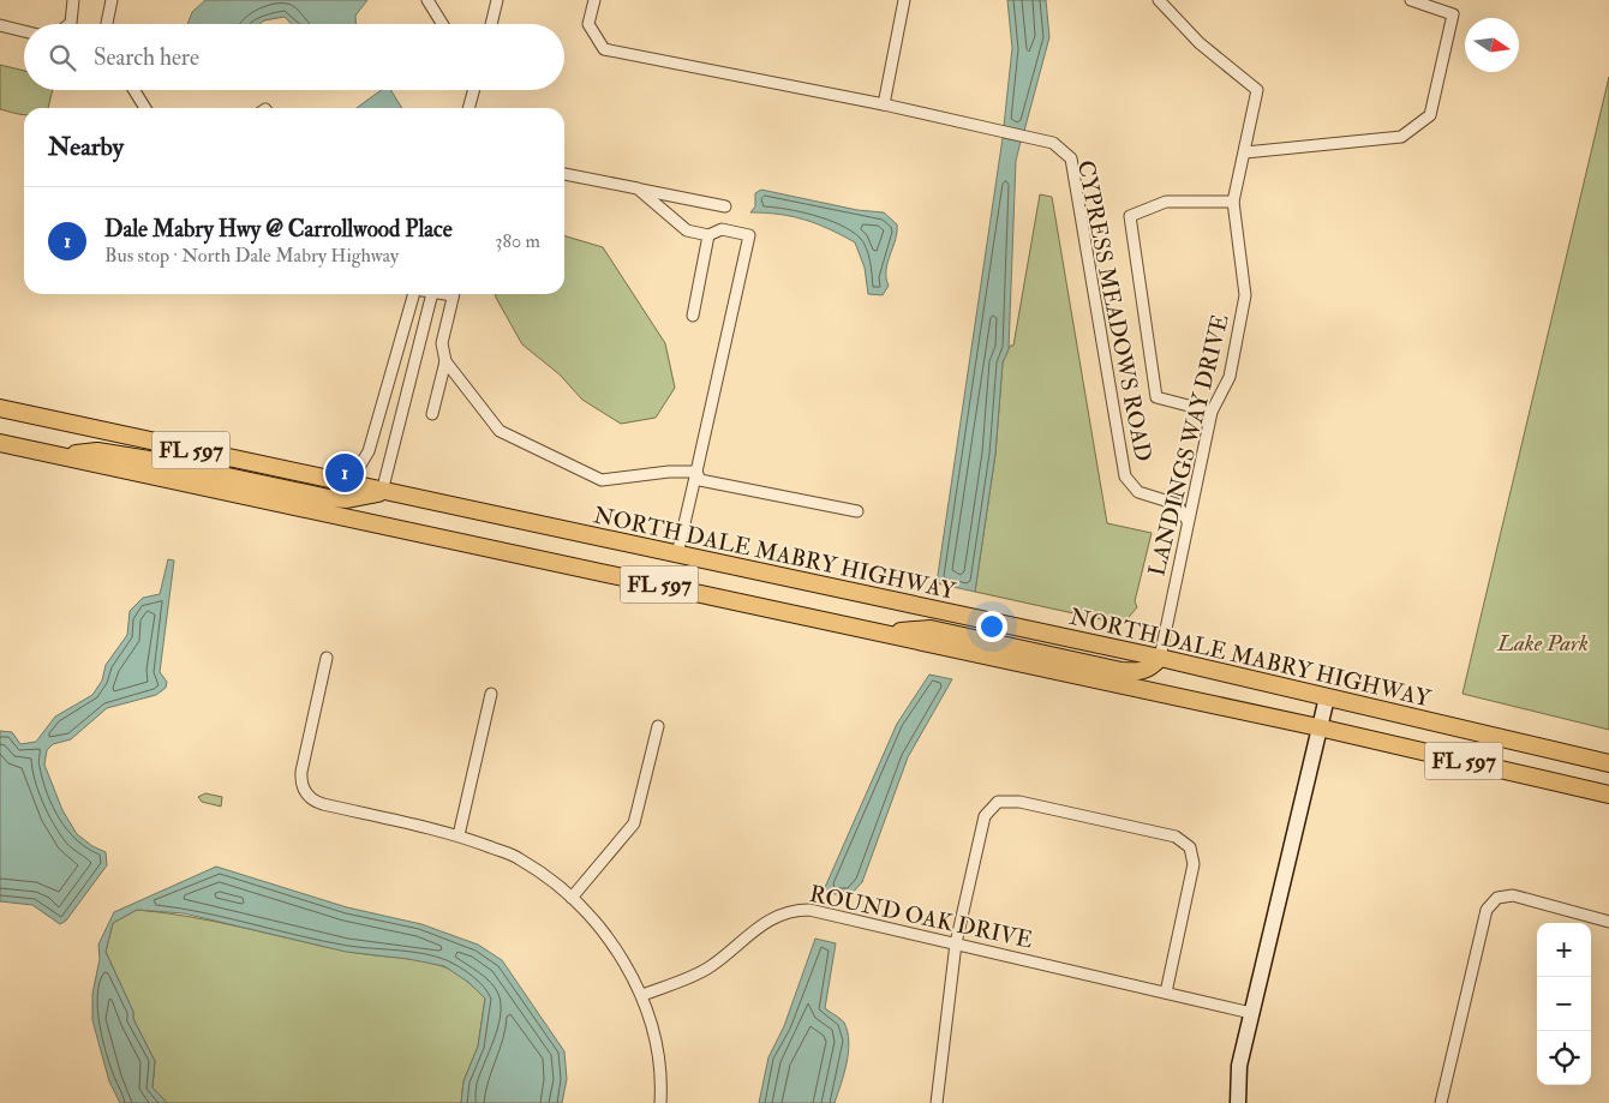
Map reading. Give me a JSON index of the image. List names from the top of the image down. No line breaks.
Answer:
{"streets":{"main road":["FL 597","NORTH DALE MABRY HIGHWAY"],"street":["CYPRESS MEADOWS ROAD","LANDINGS WAY DRIVE","ROUND OAK DRIVE"]},"crossings":[["CYPRESS MEADOWS ROAD","LANDINGS WAY DRIVE"],["LANDINGS WAY DRIVE","NORTH DALE MABRY HIGHWAY"]],"parks":["Lake Park"],"north":"right","page":{"search":"Search here","heading":"Nearby","list":[{"mark":"1","name":"Dale Mabry Hwy @ Carrollwood Place","note":"Bus stop · North Dale Mabry Highway","value":"380 m"}],"pins":"1","map_buttons":["+","−"]}}
